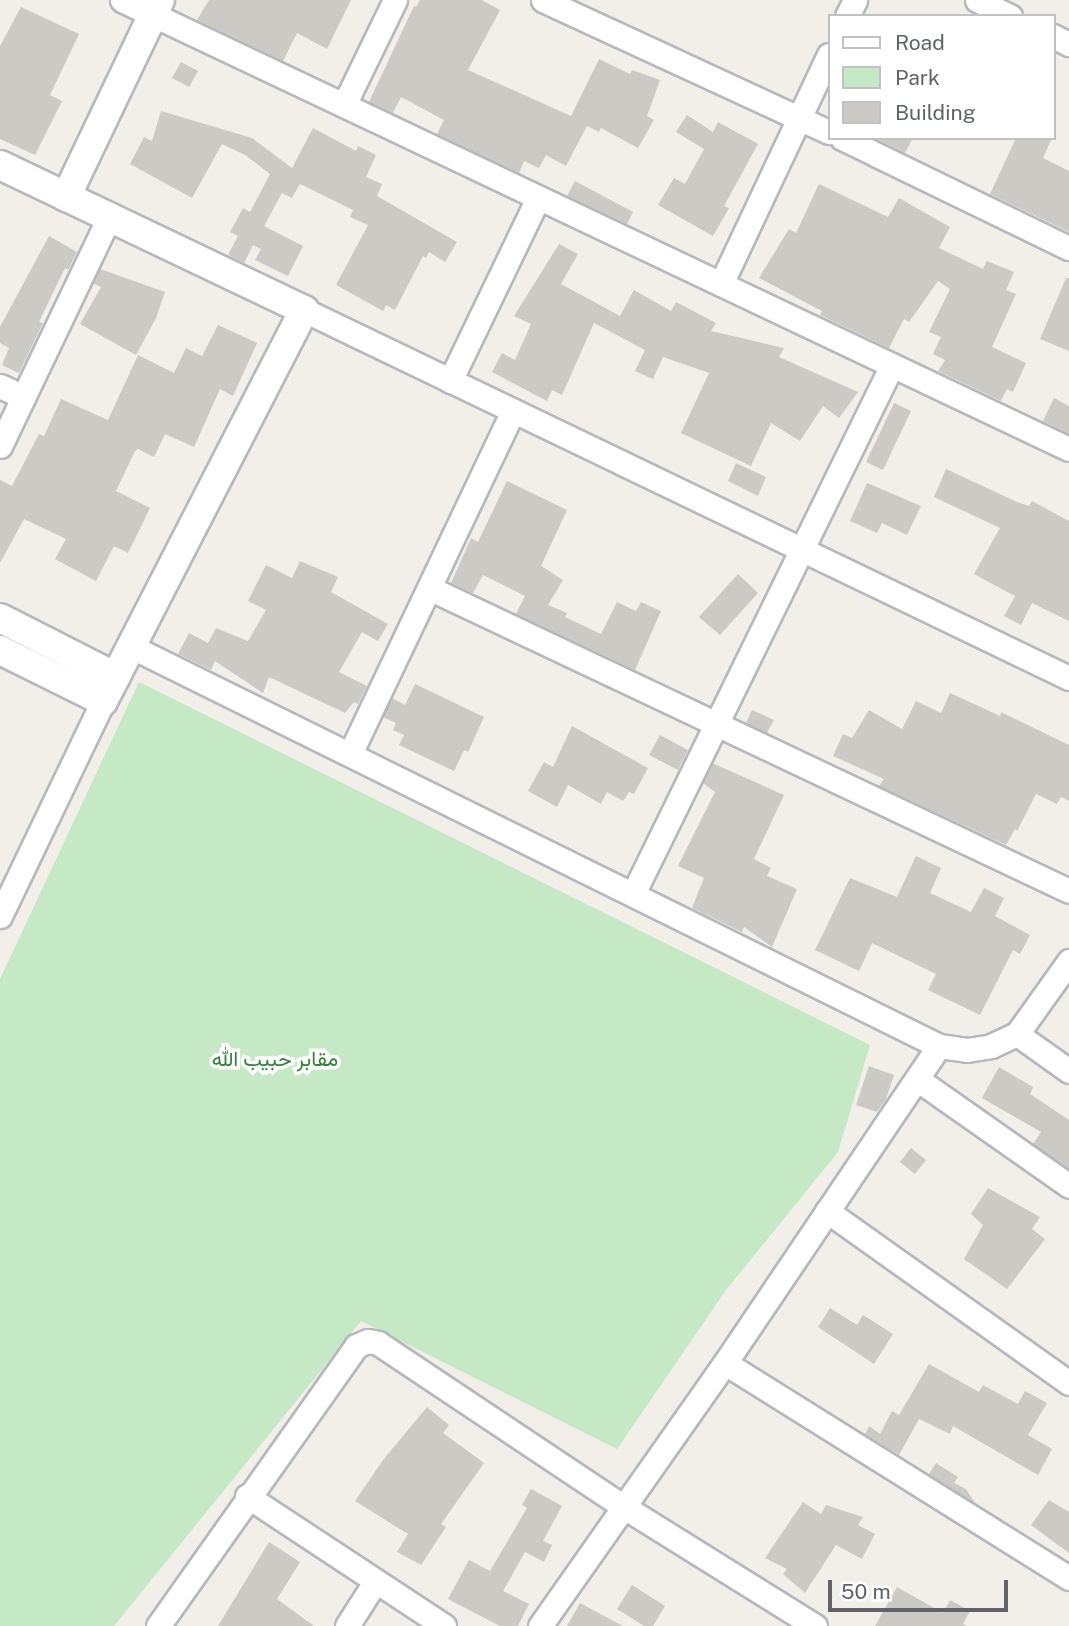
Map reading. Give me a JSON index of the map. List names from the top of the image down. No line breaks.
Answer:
{"parks":["مقابر حبيب الله"],"legend":["Road","Park","Building"],"scale_bar":"50 m"}
